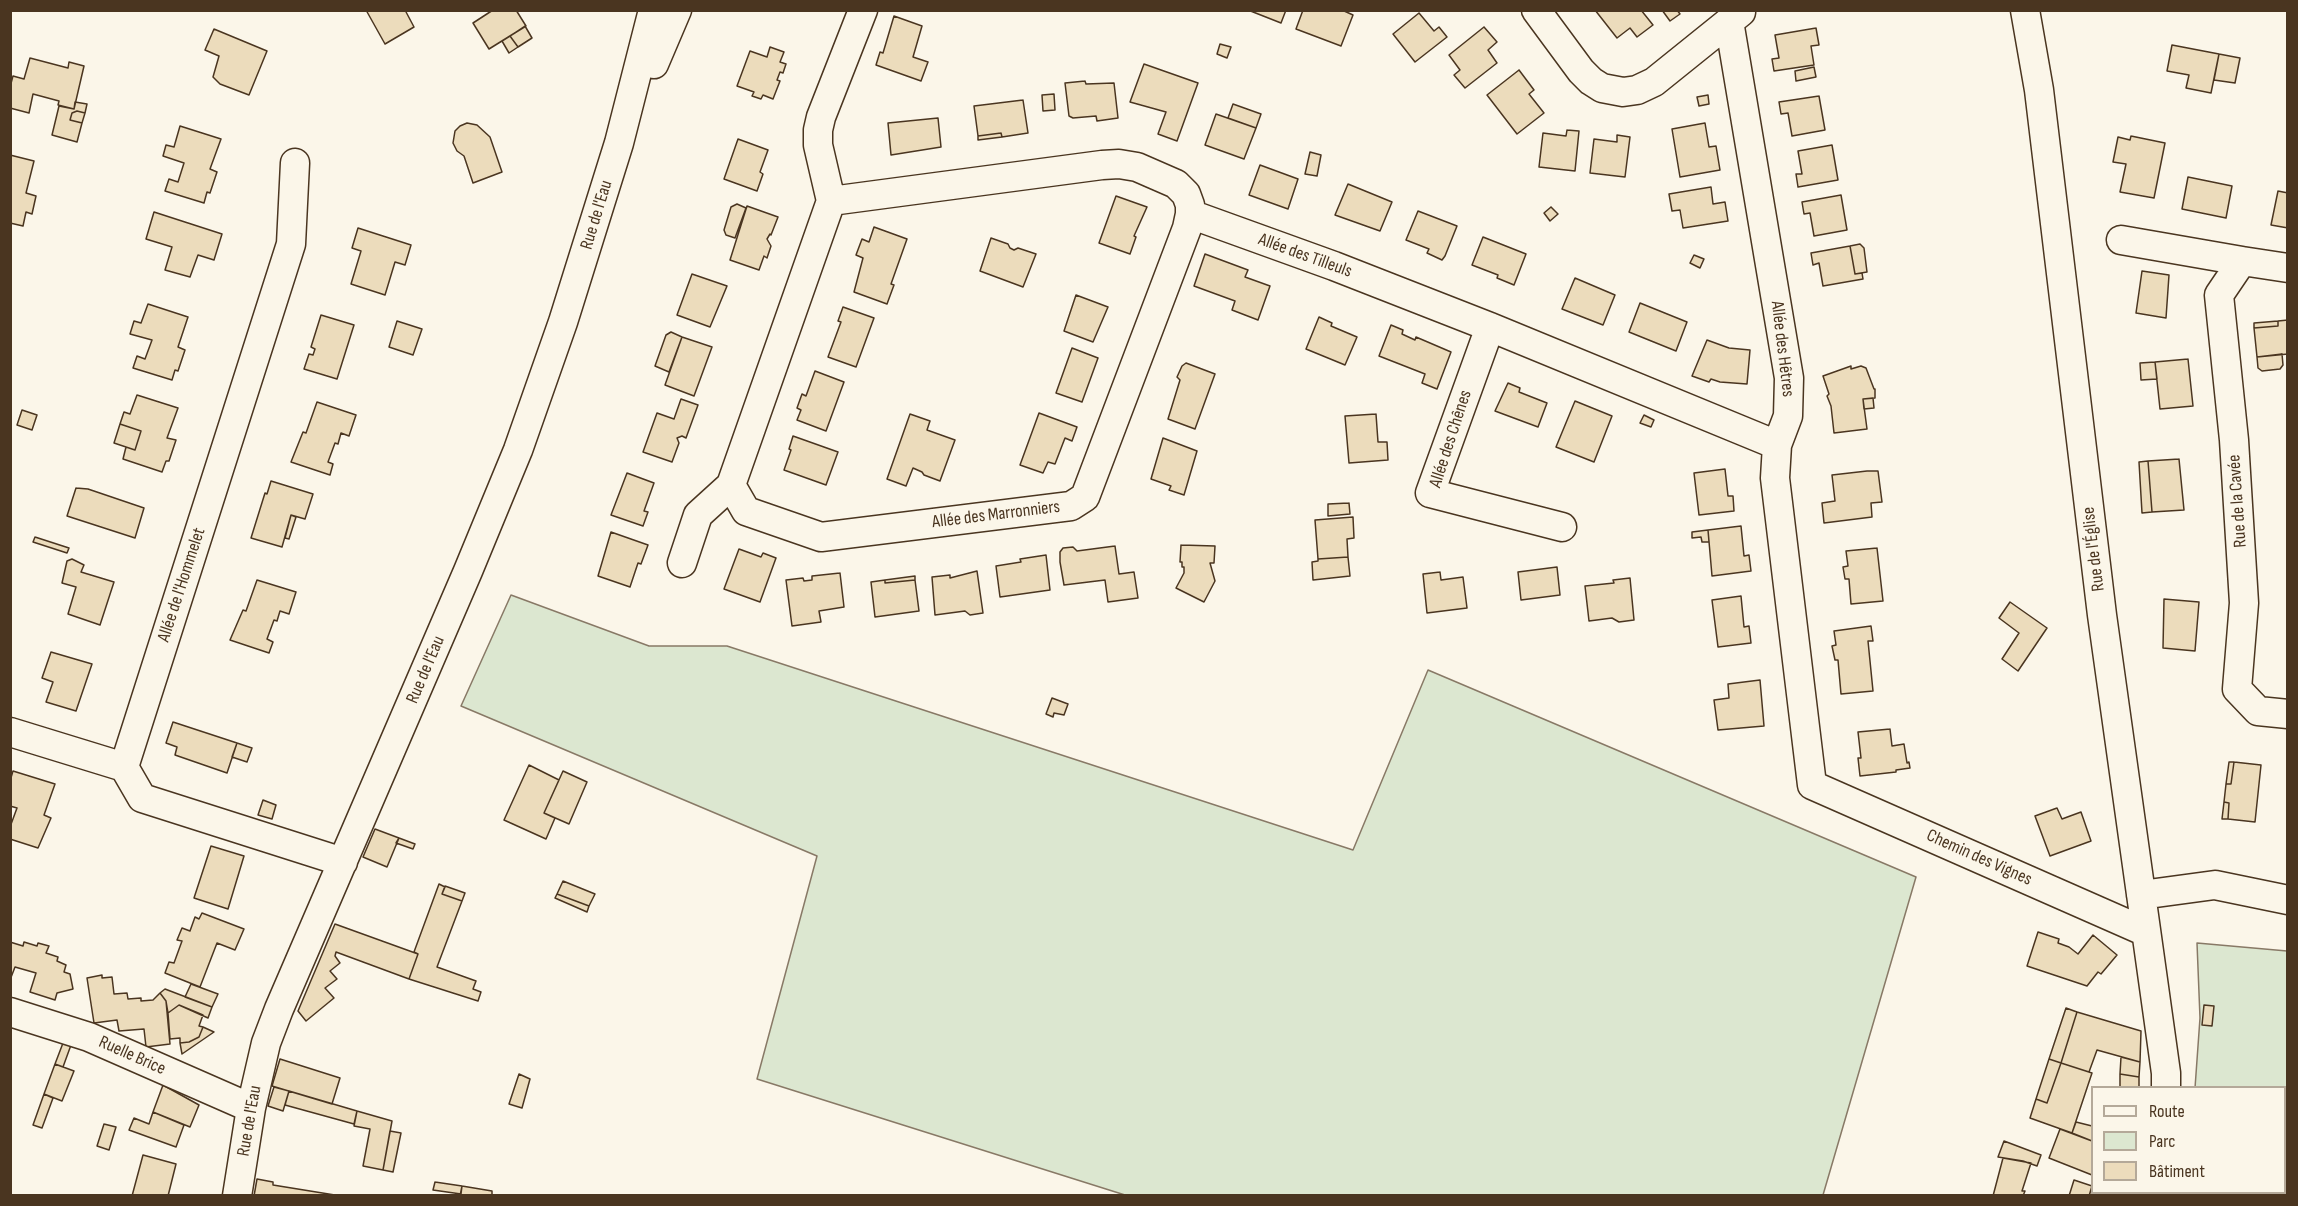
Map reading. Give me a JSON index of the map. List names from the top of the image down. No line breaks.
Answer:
{"streets":{"street":["Rue de l'Eau","Allée des Tilleuls","Allée des Hêtres","Allée des Chênes","Rue de la Cavée","Allée des Marronniers","Rue de l'Église","Allée de l'Hommelet","Chemin des Vignes","Ruelle Brice"]},"crossings":[["Rue de l'Eau","Ruelle Brice"],["Allée des Tilleuls","Allée des Hêtres"],["Allée des Tilleuls","Allée des Chênes"],["Allée des Tilleuls","Allée des Marronniers"],["Allée des Hêtres","Chemin des Vignes"],["Rue de l'Église","Chemin des Vignes"]],"legend":["Route","Parc","Bâtiment"]}
